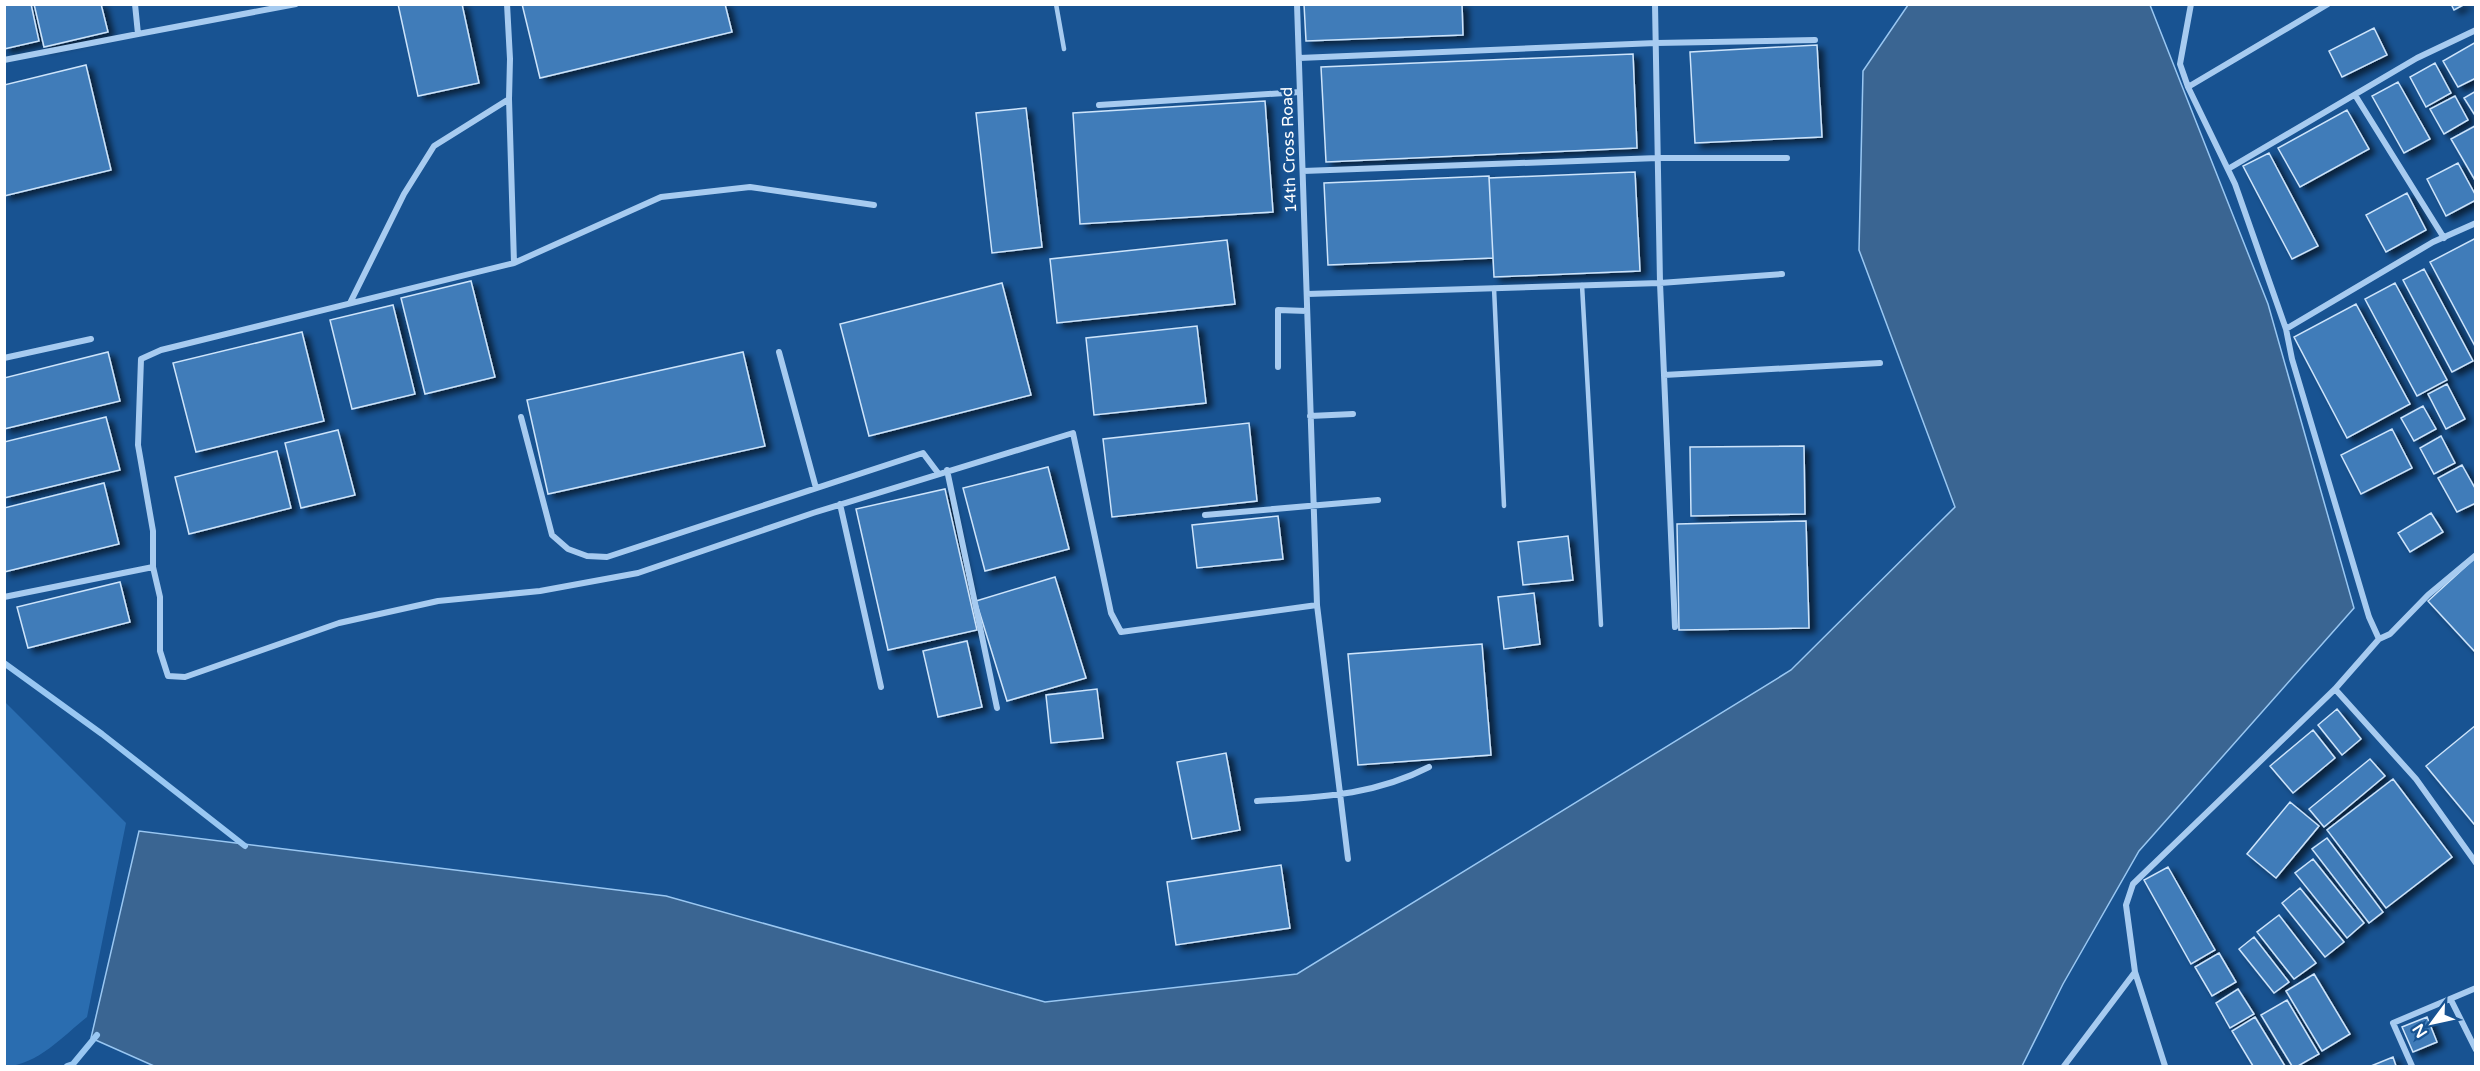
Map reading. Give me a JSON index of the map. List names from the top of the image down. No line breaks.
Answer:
{"streets":{"street":["14th Cross Road"]},"north":"bottom left"}
